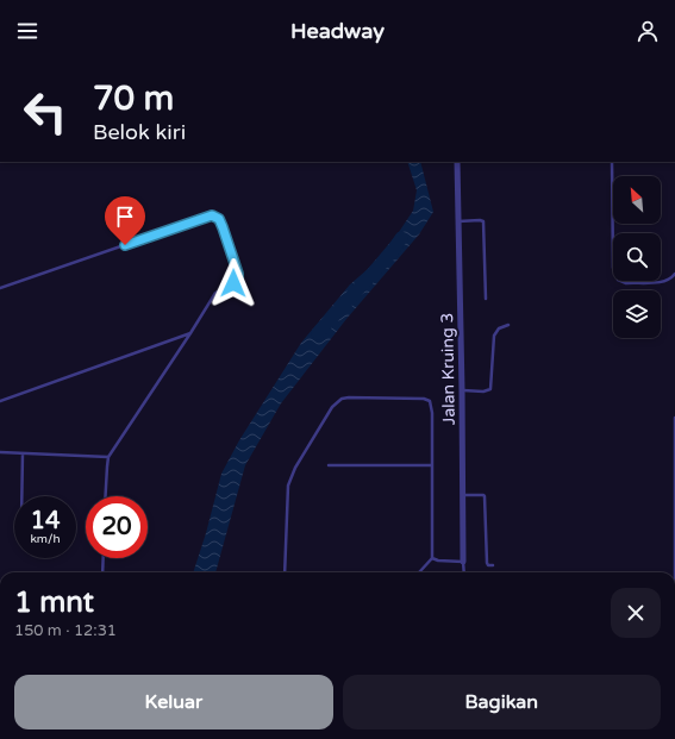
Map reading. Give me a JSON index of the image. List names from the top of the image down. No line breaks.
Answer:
{"streets":{"street":["Jalan Kruing 3"]},"north":"top left","page":{"header":"Headway","turn":["70 m","Belok kiri"],"speed":"14 km/h","limit":"20","heading":["1 mnt","150 m · 12:31"],"buttons":["Keluar","Bagikan"]}}
